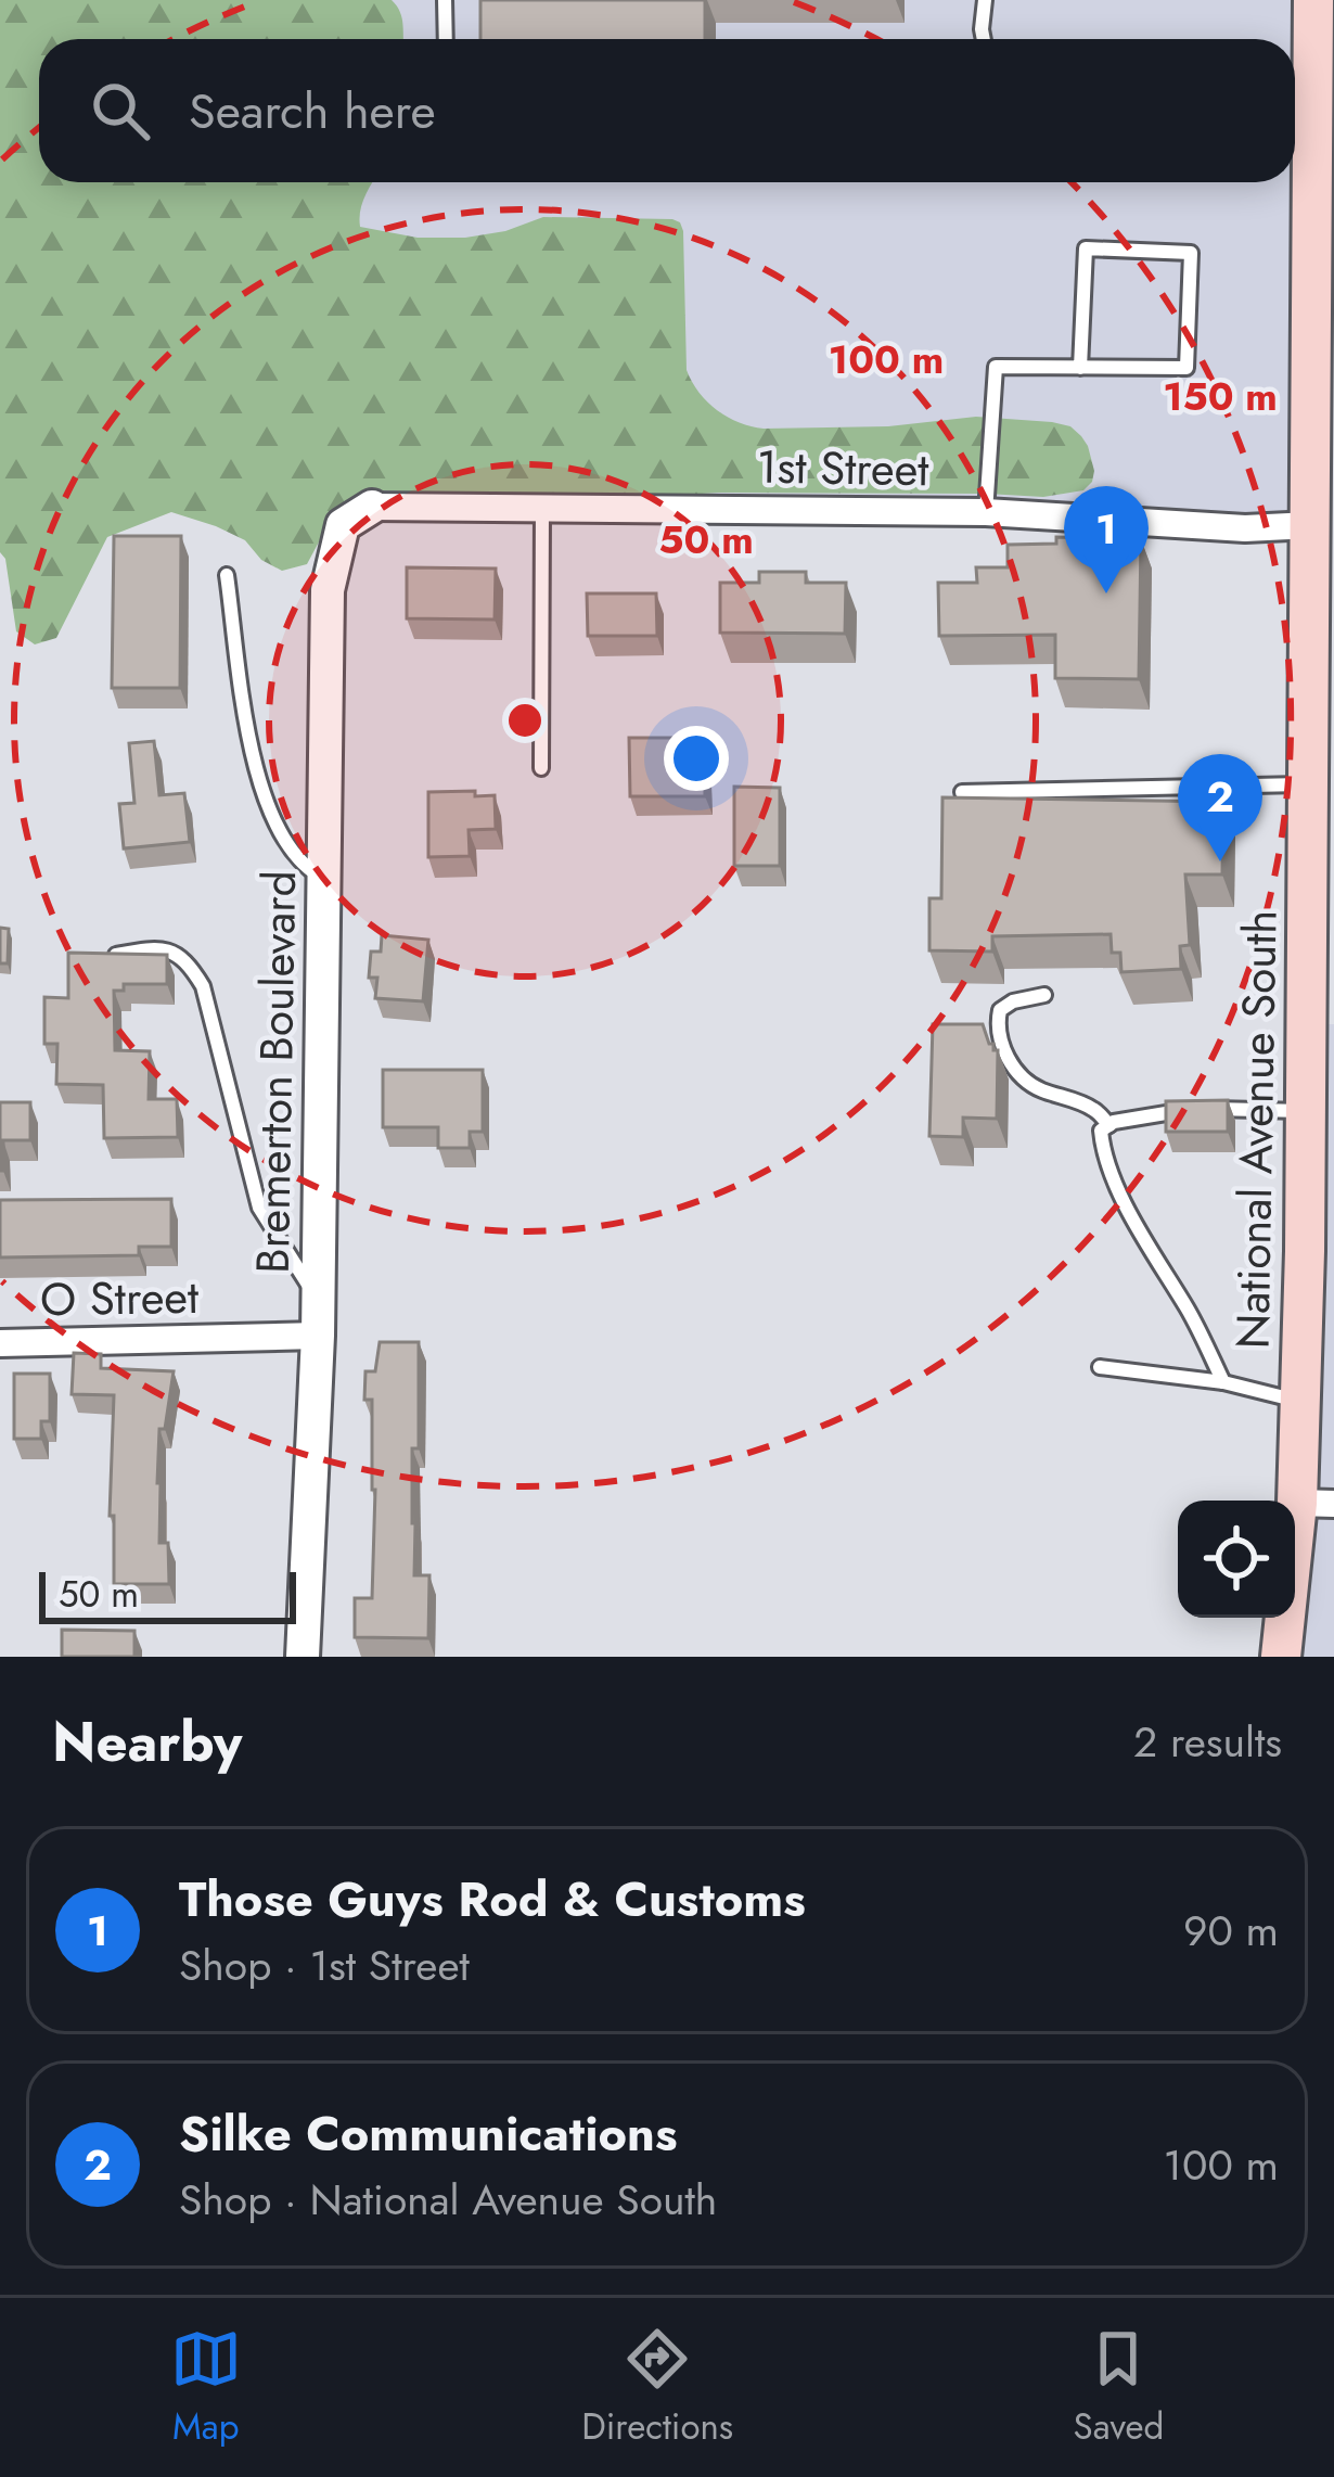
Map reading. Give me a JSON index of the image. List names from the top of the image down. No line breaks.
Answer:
{"streets":{"main road":["National Avenue South"],"street":["1st Street","Bremerton Boulevard","O Street"]},"crossings":[["1st Street","Bremerton Boulevard"],["1st Street","National Avenue South"],["Bremerton Boulevard","O Street"]],"scale_bar":"50 m","page":{"search":"Search here","pins":["1","2"],"scale":"50 m","heading":["Nearby","2 results"],"list":[{"mark":"1","name":"Those Guys Rod & Customs","note":"Shop · 1st Street","value":"90 m"},{"mark":"2","name":"Silke Communications","note":"Shop · National Avenue South","value":"100 m"}],"nav":["Map","Directions","Saved"]},"rings":["100 m","150 m","50 m"]}
